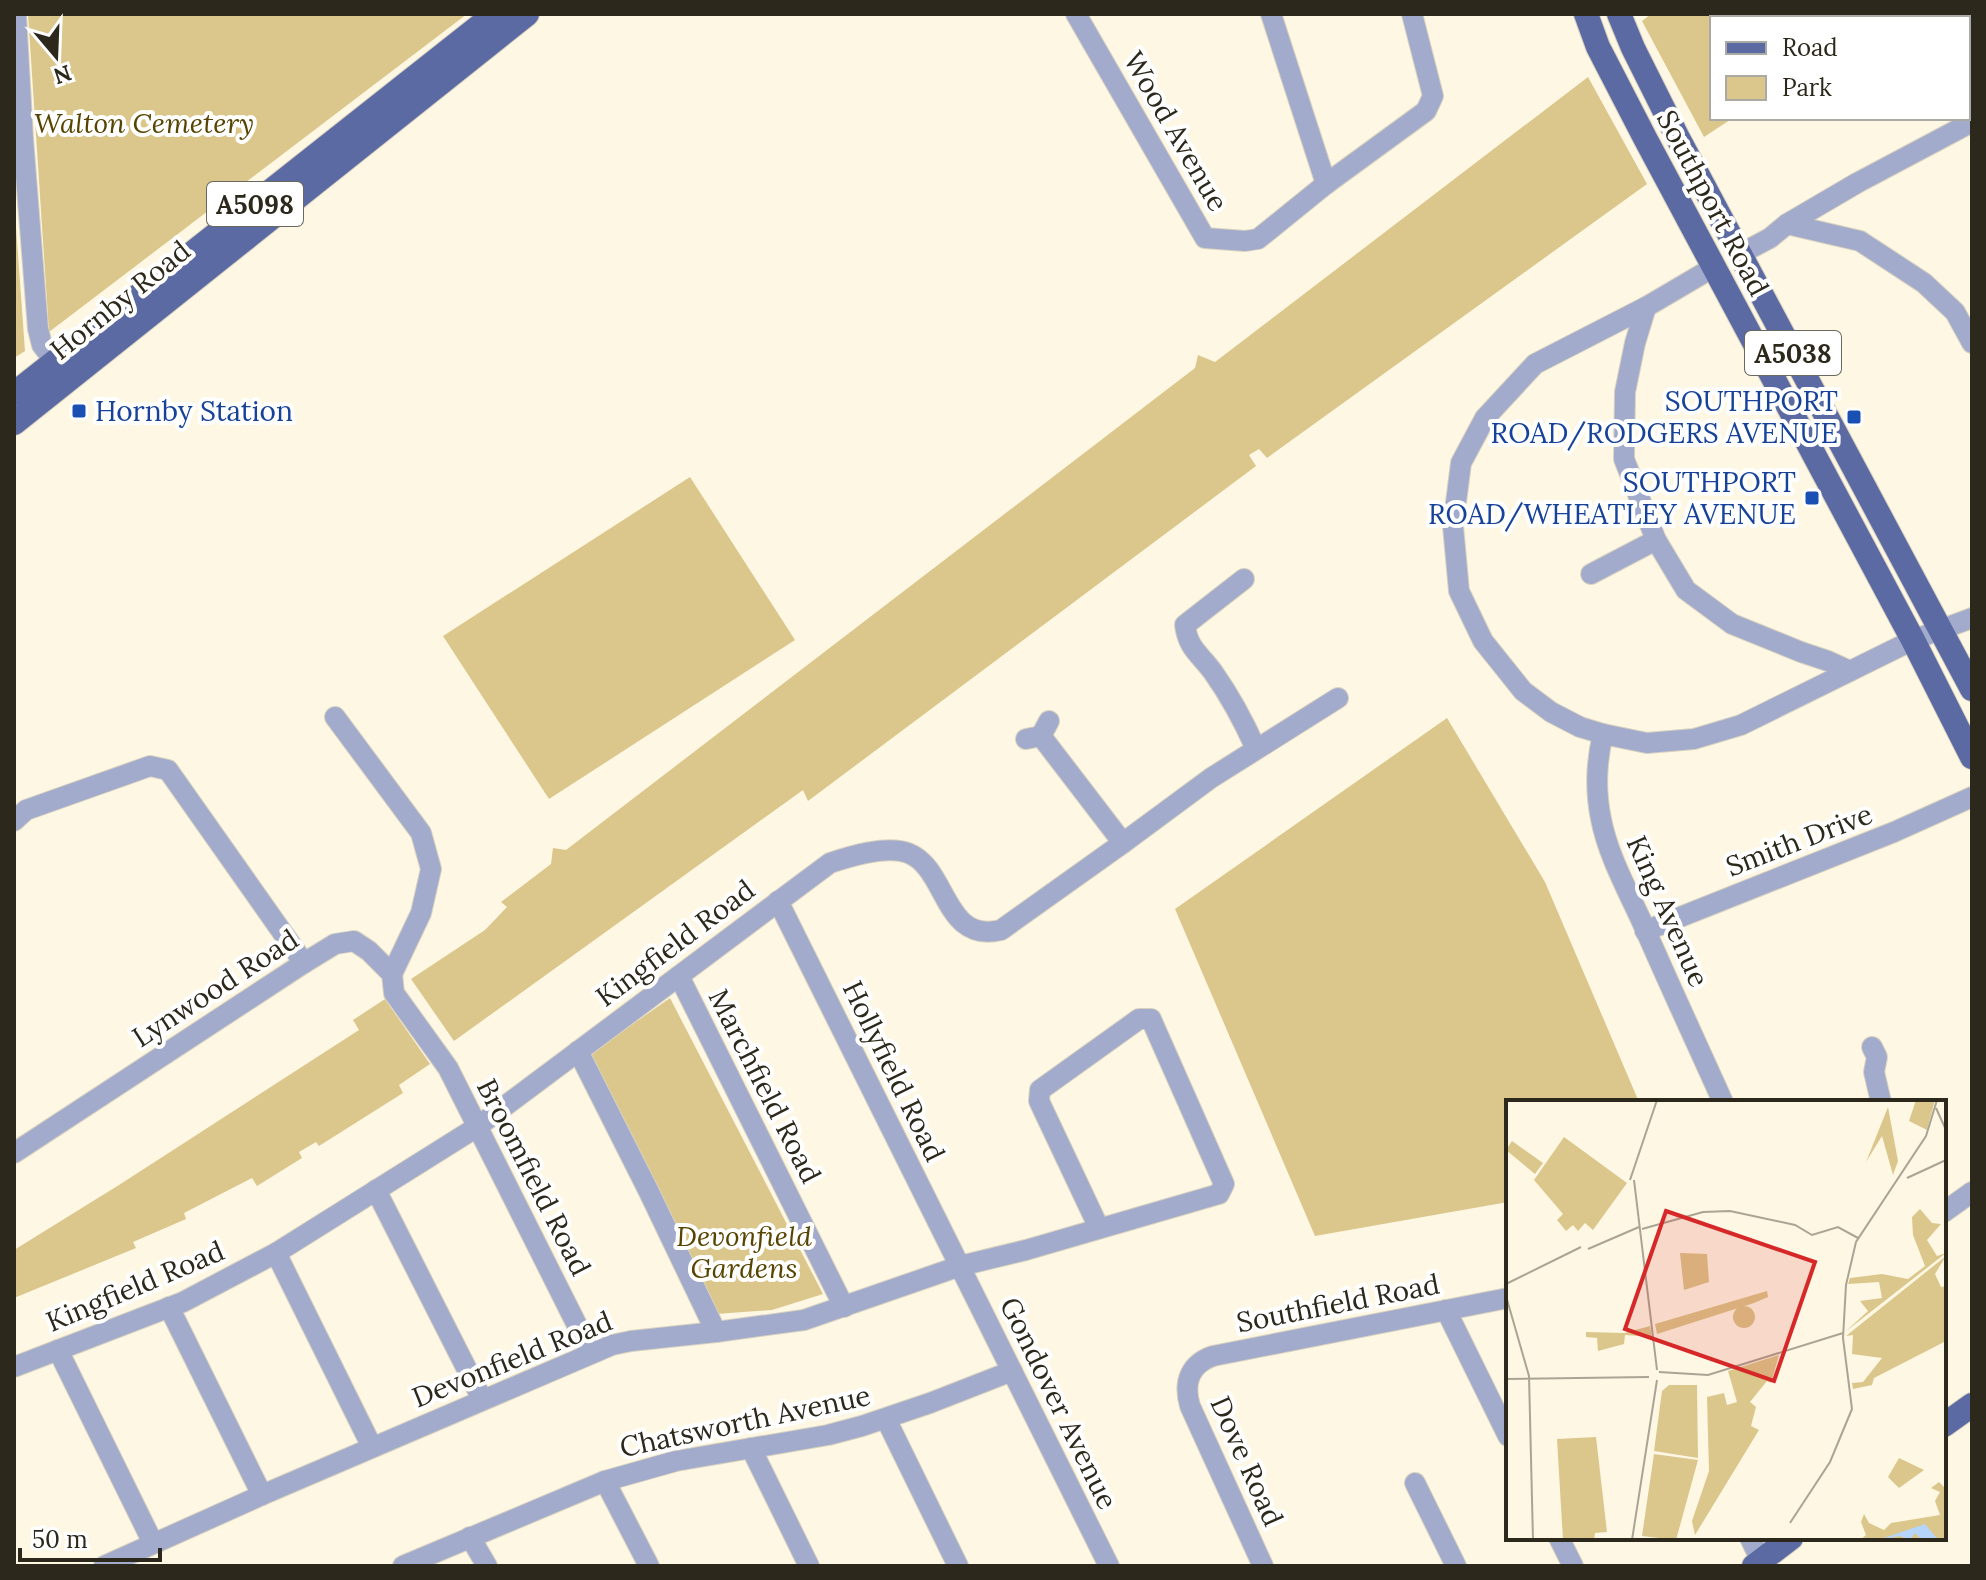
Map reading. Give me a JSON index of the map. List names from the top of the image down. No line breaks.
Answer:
{"streets":{"main road":["Southport Road","A5098","Hornby Road","A5038"],"street":["Wood Avenue","Smith Drive","King Avenue","Kingfield Road","Lynwood Road","Hollyfield Road","Marchfield Road","Broomfield Road","Southfield Road","Devonfield Road","Gondover Avenue","Chatsworth Avenue","Dove Road"]},"crossings":[["Smith Drive","King Avenue"],["Kingfield Road","Hollyfield Road"],["Kingfield Road","Marchfield Road"],["Kingfield Road","Broomfield Road"],["Lynwood Road","Broomfield Road"],["Hollyfield Road","Devonfield Road"],["Hollyfield Road","Gondover Avenue"],["Marchfield Road","Devonfield Road"],["Broomfield Road","Devonfield Road"],["Southfield Road","Dove Road"],["Devonfield Road","Gondover Avenue"],["Gondover Avenue","Chatsworth Avenue"]],"parks":["Walton Cemetery","Devonfield Gardens"],"places":{"transit":["Hornby Station","SOUTHPORT ROAD/RODGERS AVENUE","SOUTHPORT ROAD/WHEATLEY AVENUE"]},"legend":["Road","Park"],"scale_bar":"50 m","north":"bottom"}
